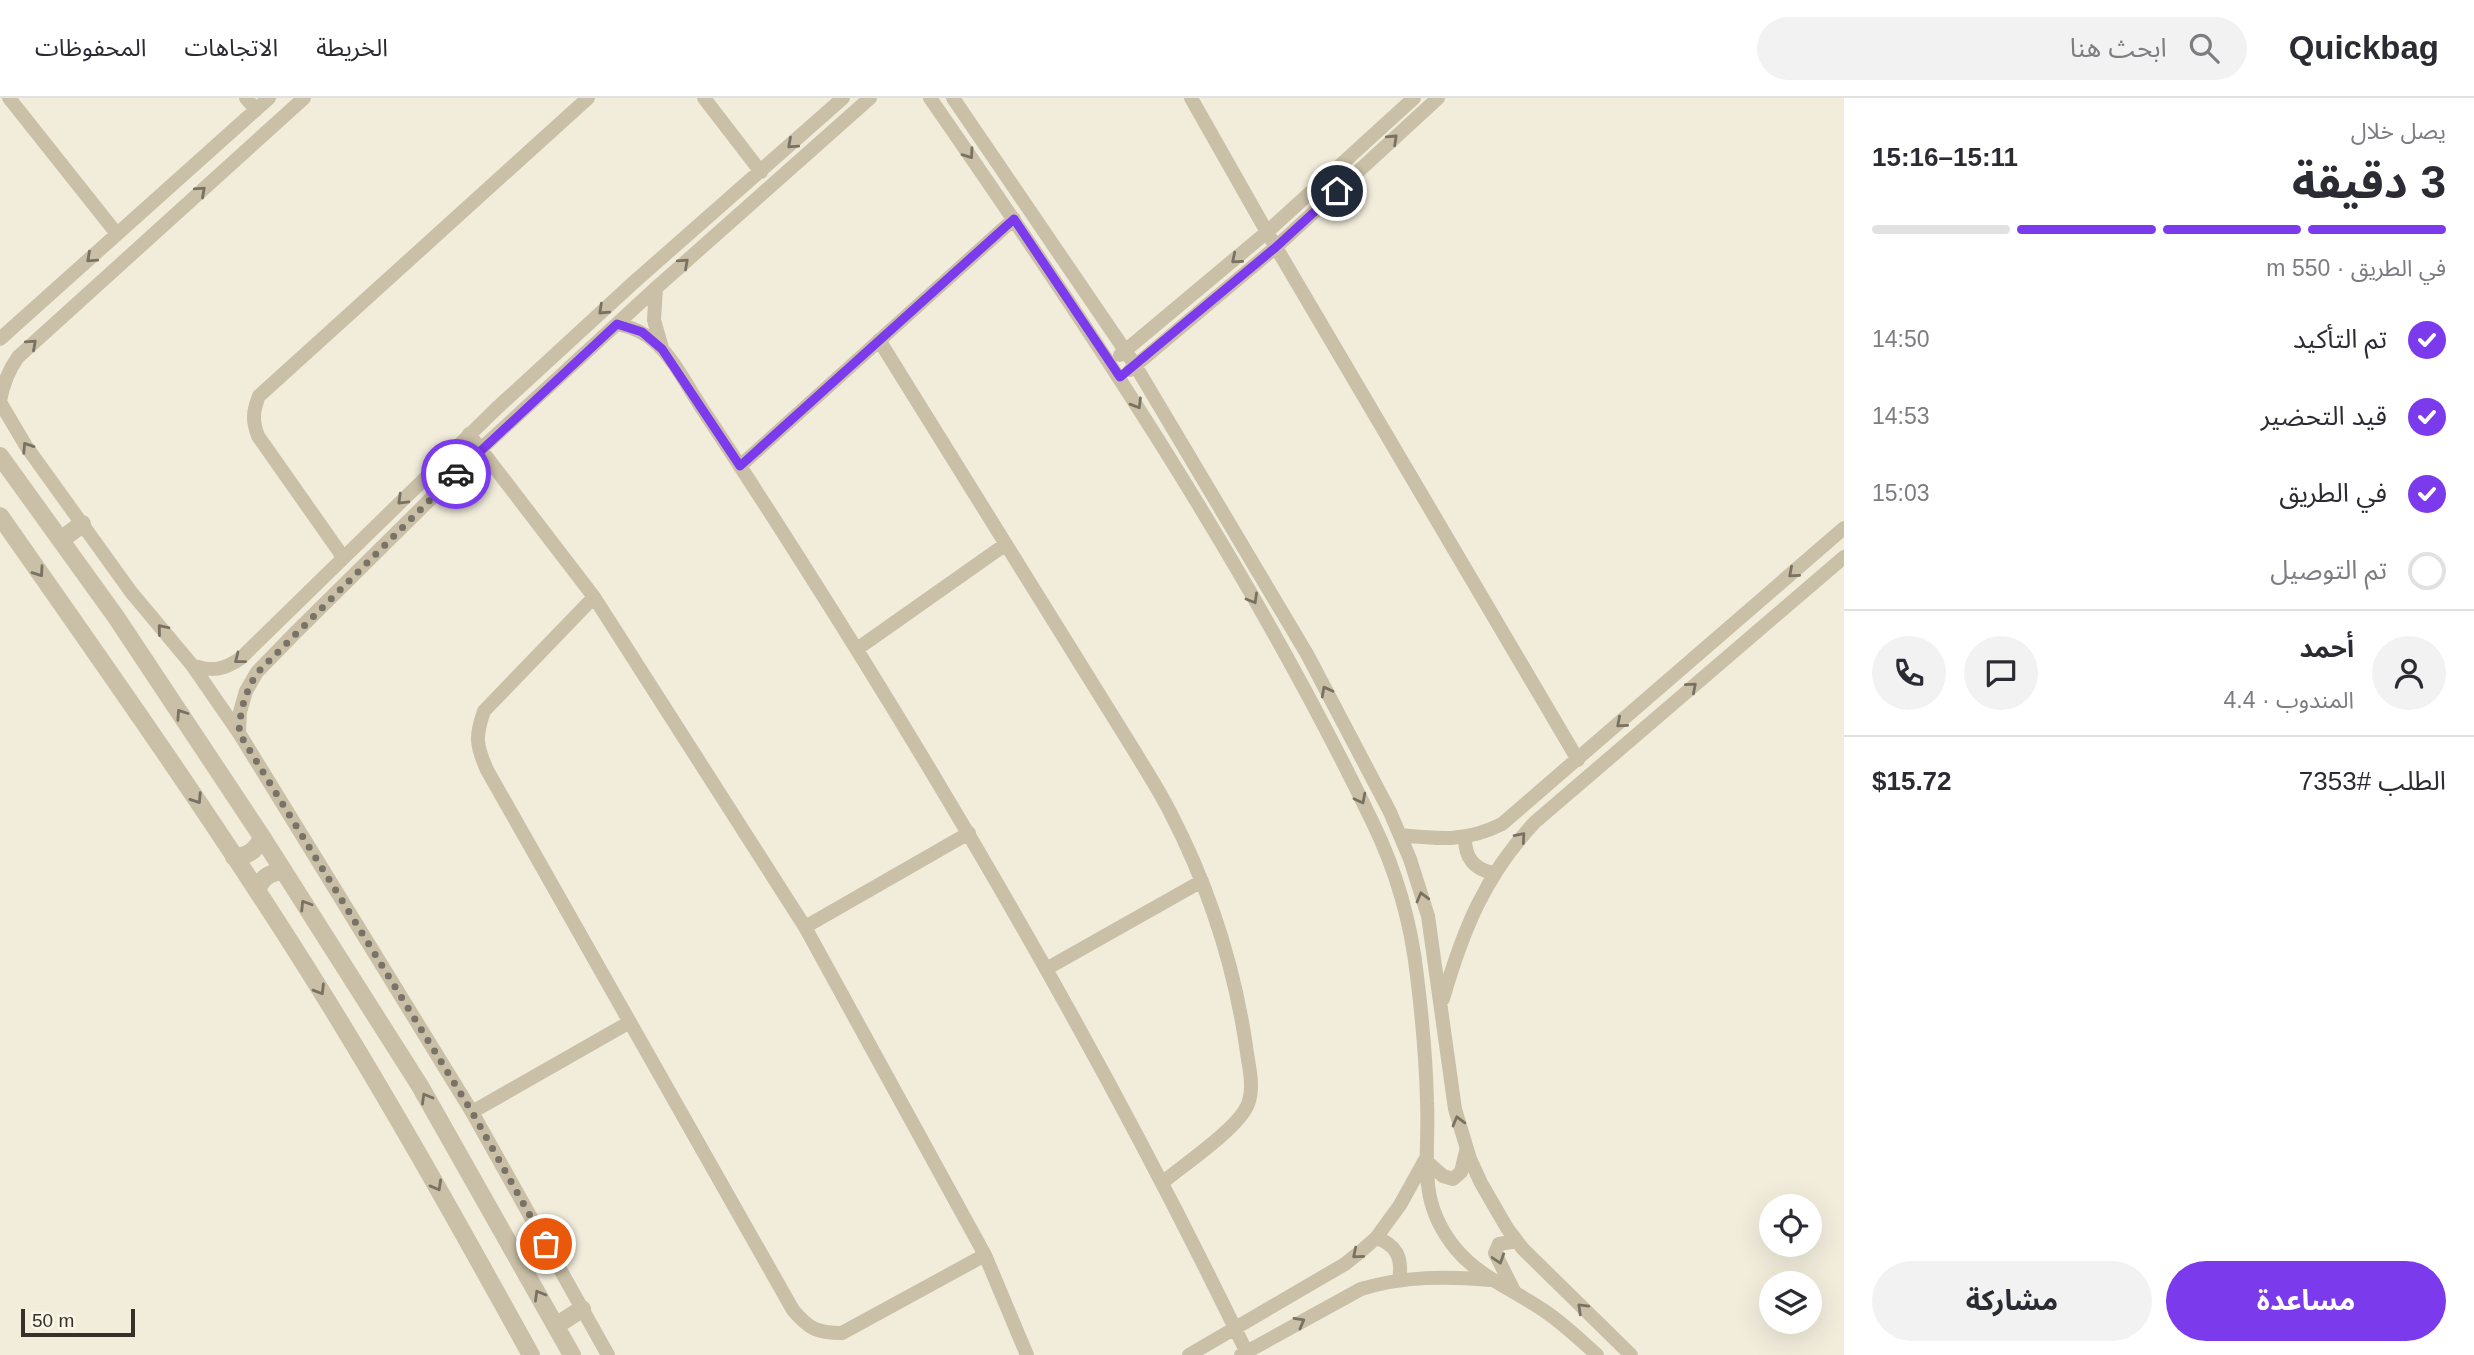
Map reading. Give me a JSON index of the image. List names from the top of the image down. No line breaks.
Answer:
{"scale_bar":"50 m","page":{"header":"Quickbag","search":"ابحث هنا","nav":["الخريطة","الاتجاهات","المحفوظات"],"heading":["3 دقيقة","يصل خلال","15:11–15:16"],"panel":["أحمد","المندوب · 4.4","الطلب #7353","$15.72"],"bar":"في الطريق · 550 m","list":[["تم التأكيد","14:50"],["قيد التحضير","14:53"],["في الطريق","15:03"],"تم التوصيل"],"buttons":["مساعدة","مشاركة"],"scale":"50 m"}}
